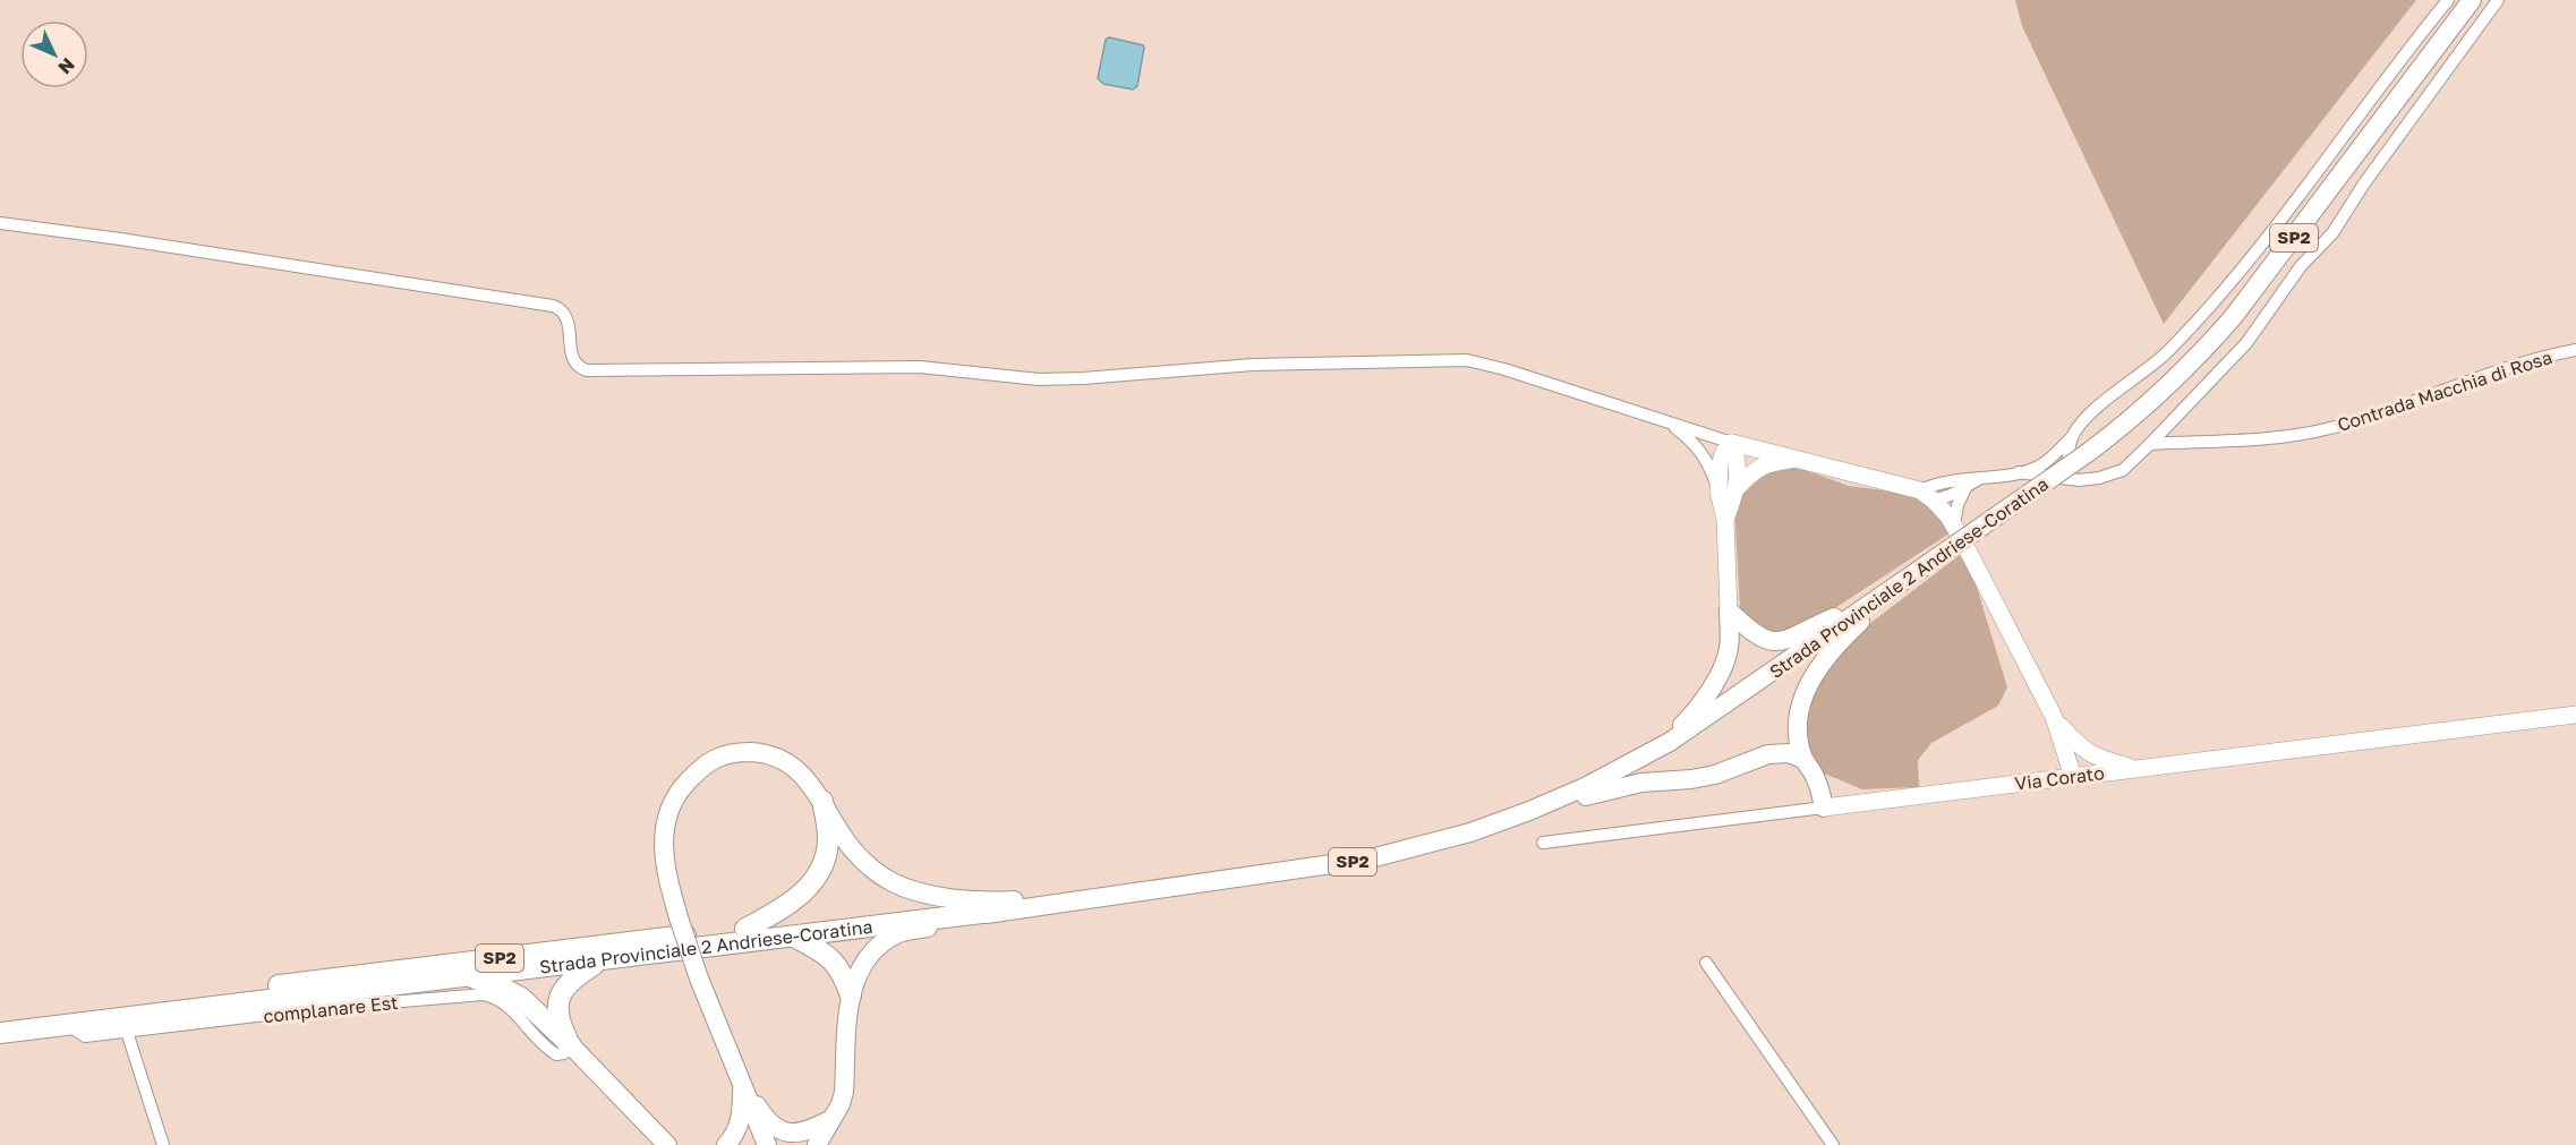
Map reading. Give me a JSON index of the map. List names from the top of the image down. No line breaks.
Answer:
{"streets":{"highway":["SP2","Strada Provinciale 2 Andriese-Coratina"],"main road":["Via Corato"],"street":["Contrada Macchia di Rosa","complanare Est"]},"crossings":[["Strada Provinciale 2 Andriese-Coratina","complanare Est"]],"north":"bottom right"}
